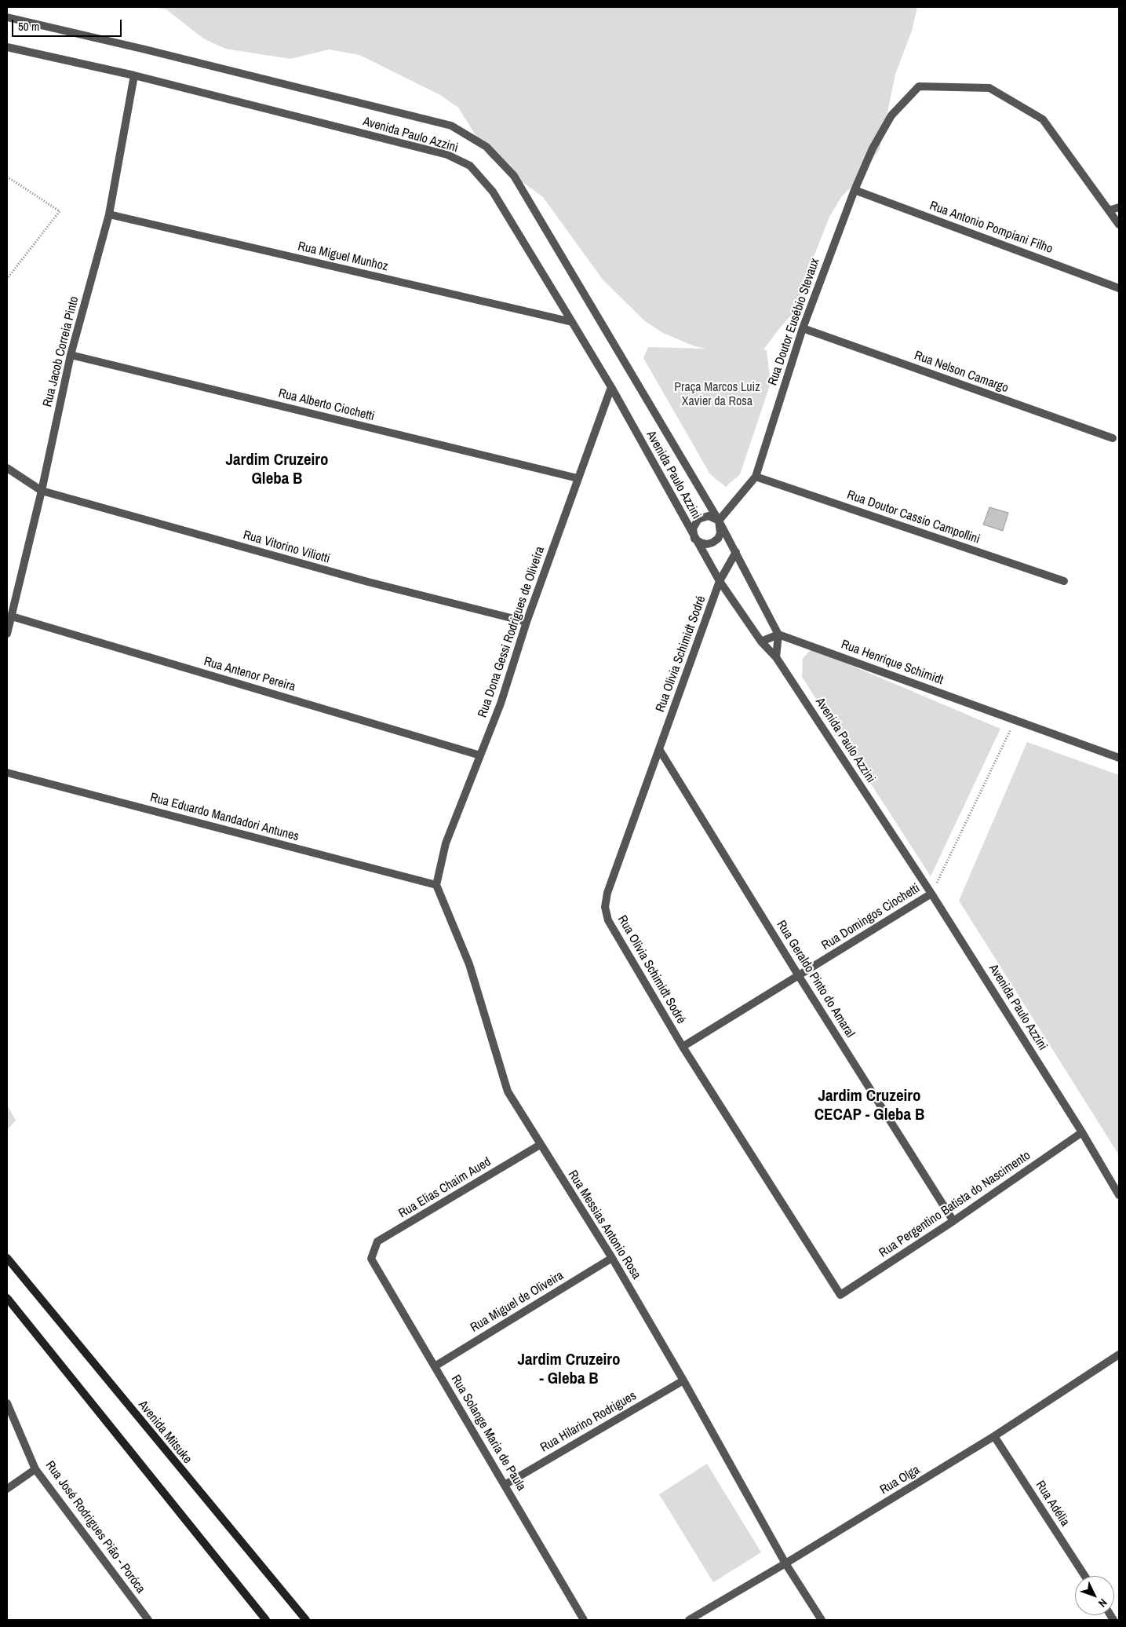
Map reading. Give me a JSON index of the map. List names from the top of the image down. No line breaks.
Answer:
{"streets":{"main road":["Avenida Mitsuke"],"street":["Avenida Paulo Azzini","Rua Antonio Pompiani Filho","Rua Miguel Munhoz","Rua Doutor Eusébio Stevaux","Rua Jacob Correia Pinto","Rua Nelson Camargo","Rua Alberto Ciochetti","Rua Doutor Cassio Campollini","Rua Vitorino Viliotti","Rua Dona Gessi Rodrigues de Oliveira","Rua Olivia Schimidt Sodré","Rua Henrique Schimidt","Rua Antenor Pereira","Rua Eduardo Mandadori Antunes","Rua Domingos Ciochetti","Rua Geraldo Pinto do Amaral","Rua Elias Chaim Aued","Rua Pergentino Batista do Nascimento","Rua Messias Antonio Rosa","Rua Miguel de Oliveira","Rua Hilarino Rodrigues","Rua Solange Maria de Paula","Rua Olga","Rua Adélia","Rua José Rodrigues Pião - Poróca"]},"crossings":[["Avenida Paulo Azzini","Rua Miguel Munhoz"],["Avenida Paulo Azzini","Rua Doutor Eusébio Stevaux"],["Avenida Paulo Azzini","Rua Jacob Correia Pinto"],["Avenida Paulo Azzini","Rua Dona Gessi Rodrigues de Oliveira"],["Avenida Paulo Azzini","Rua Olivia Schimidt Sodré"],["Avenida Paulo Azzini","Rua Domingos Ciochetti"],["Avenida Paulo Azzini","Rua Pergentino Batista do Nascimento"],["Rua Antonio Pompiani Filho","Rua Doutor Eusébio Stevaux"],["Rua Miguel Munhoz","Rua Jacob Correia Pinto"],["Rua Doutor Eusébio Stevaux","Rua Nelson Camargo"],["Rua Doutor Eusébio Stevaux","Rua Doutor Cassio Campollini"],["Rua Jacob Correia Pinto","Rua Alberto Ciochetti"],["Rua Jacob Correia Pinto","Rua Vitorino Viliotti"],["Rua Jacob Correia Pinto","Rua Antenor Pereira"],["Rua Alberto Ciochetti","Rua Dona Gessi Rodrigues de Oliveira"],["Rua Vitorino Viliotti","Rua Dona Gessi Rodrigues de Oliveira"],["Rua Dona Gessi Rodrigues de Oliveira","Rua Antenor Pereira"],["Rua Dona Gessi Rodrigues de Oliveira","Rua Eduardo Mandadori Antunes"],["Rua Dona Gessi Rodrigues de Oliveira","Rua Messias Antonio Rosa"],["Rua Olivia Schimidt Sodré","Rua Domingos Ciochetti"],["Rua Olivia Schimidt Sodré","Rua Geraldo Pinto do Amaral"],["Rua Olivia Schimidt Sodré","Rua Pergentino Batista do Nascimento"],["Rua Eduardo Mandadori Antunes","Rua Messias Antonio Rosa"],["Rua Domingos Ciochetti","Rua Geraldo Pinto do Amaral"],["Rua Geraldo Pinto do Amaral","Rua Pergentino Batista do Nascimento"],["Rua Elias Chaim Aued","Rua Messias Antonio Rosa"],["Rua Elias Chaim Aued","Rua Solange Maria de Paula"],["Rua Messias Antonio Rosa","Rua Miguel de Oliveira"],["Rua Messias Antonio Rosa","Rua Hilarino Rodrigues"],["Rua Messias Antonio Rosa","Rua Olga"],["Rua Miguel de Oliveira","Rua Solange Maria de Paula"],["Rua Hilarino Rodrigues","Rua Solange Maria de Paula"],["Rua Olga","Rua Adélia"]],"districts":["Jardim Cruzeiro Gleba B","Jardim Cruzeiro CECAP - Gleba B","Jardim Cruzeiro - Gleba B"],"parks":["Praça Marcos Luiz Xavier da Rosa"],"scale_bar":"50 m","north":"bottom right"}
